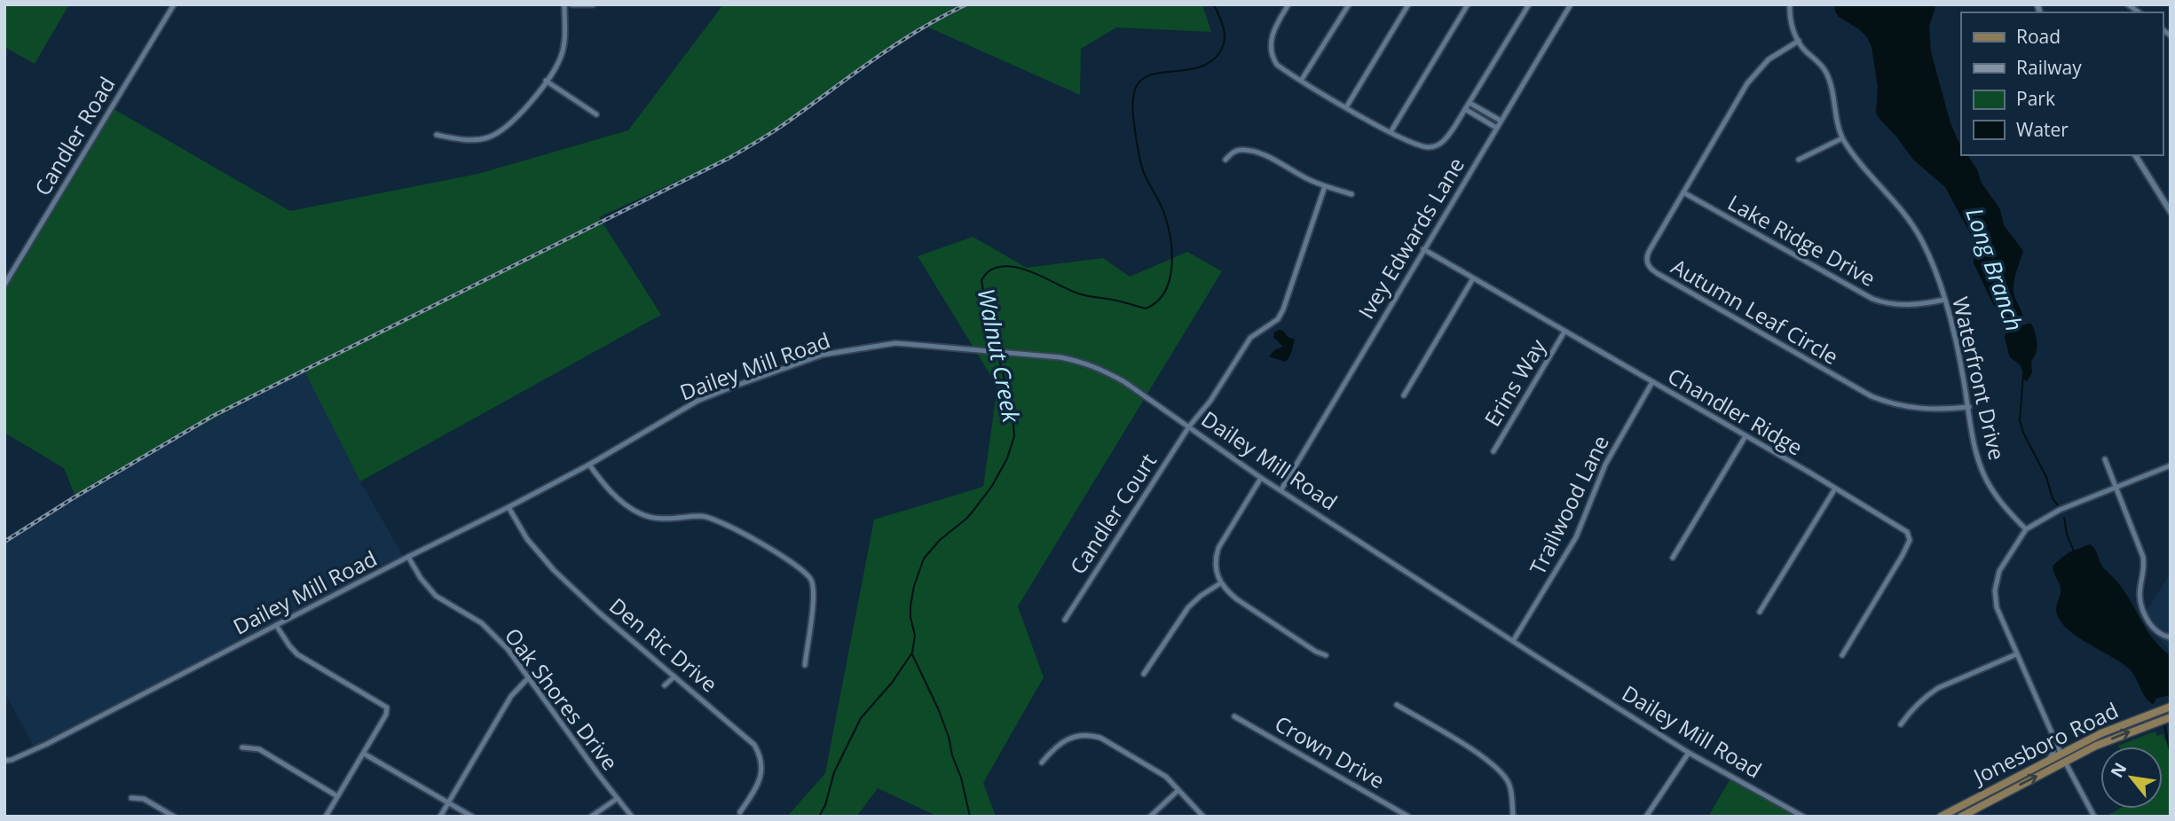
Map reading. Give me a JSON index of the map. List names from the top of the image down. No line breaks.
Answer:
{"streets":{"main road":["Jonesboro Road"],"street":["Candler Road","Ivey Edwards Lane","Lake Ridge Drive","Autumn Leaf Circle","Dailey Mill Road","Waterfront Drive","Erins Way","Chandler Ridge","Trailwood Lane","Candler Court","Den Ric Drive","Oak Shores Drive","Crown Drive"]},"crossings":[["Ivey Edwards Lane","Dailey Mill Road"],["Ivey Edwards Lane","Chandler Ridge"],["Lake Ridge Drive","Autumn Leaf Circle"],["Lake Ridge Drive","Waterfront Drive"],["Autumn Leaf Circle","Waterfront Drive"],["Dailey Mill Road","Trailwood Lane"],["Dailey Mill Road","Candler Court"],["Dailey Mill Road","Den Ric Drive"],["Dailey Mill Road","Oak Shores Drive"],["Erins Way","Chandler Ridge"],["Chandler Ridge","Trailwood Lane"]],"water":["Long Branch","Walnut Creek"],"legend":["Road","Railway","Park","Water"],"north":"top left"}
